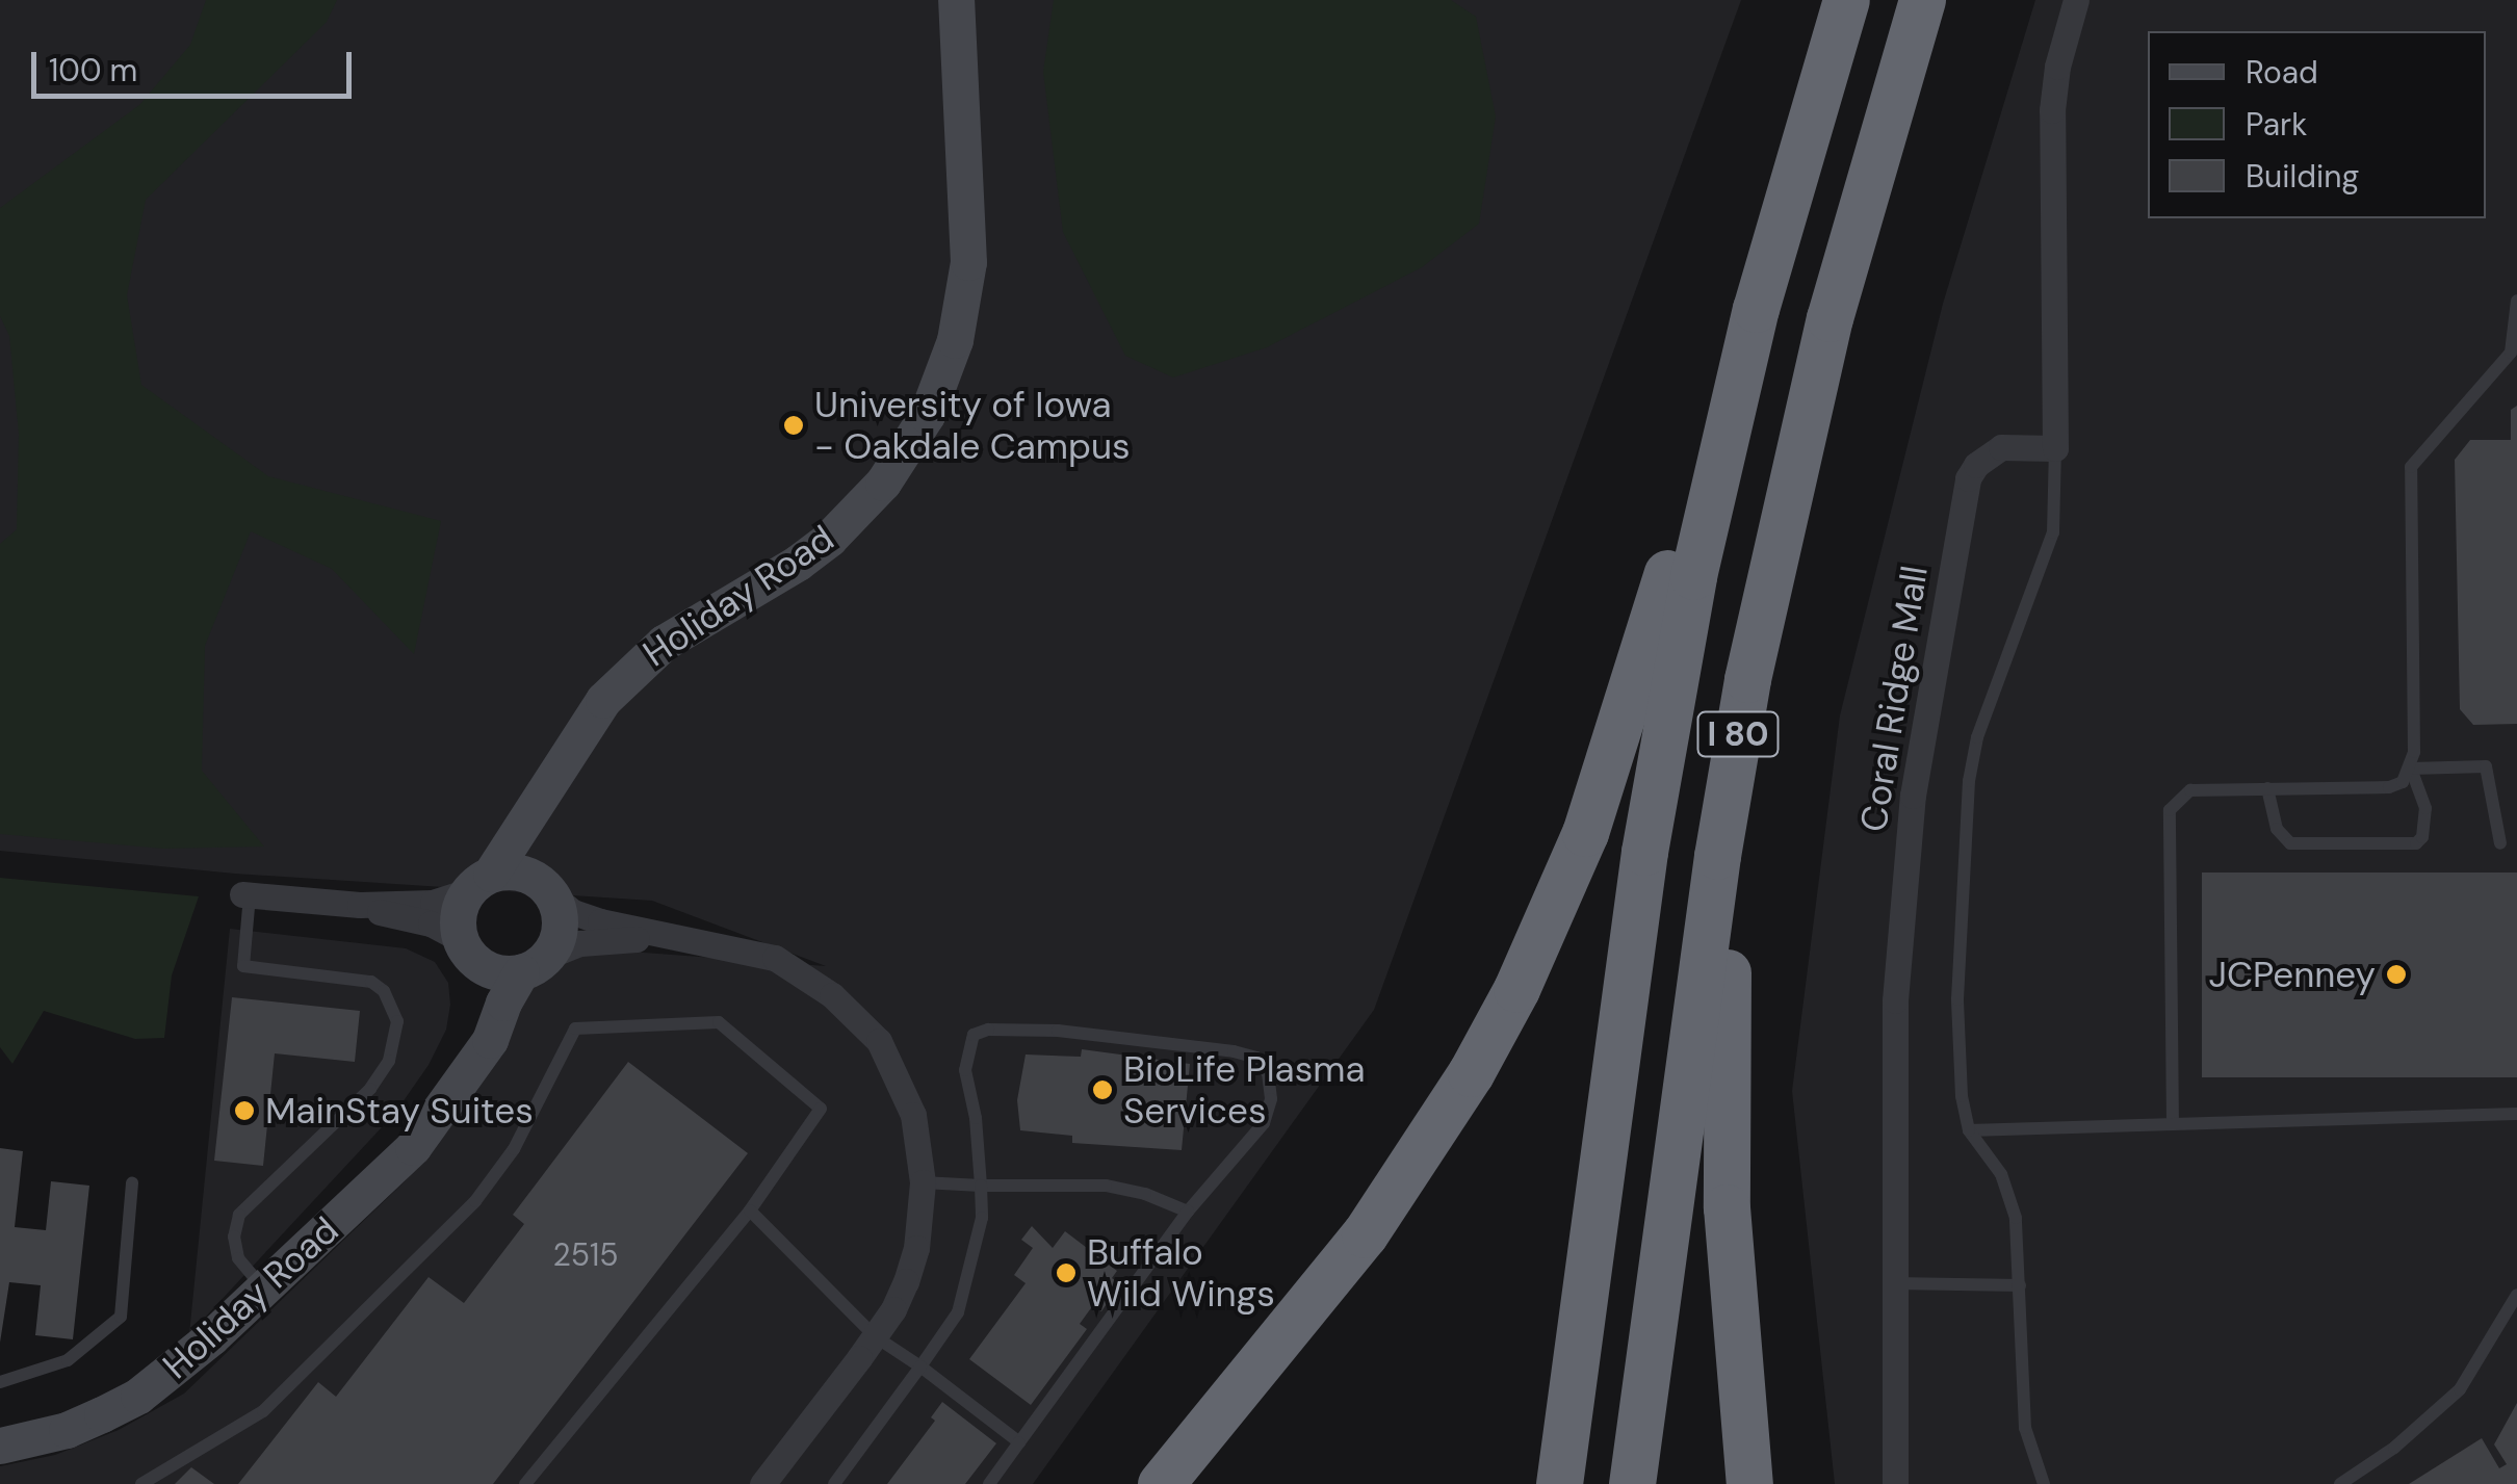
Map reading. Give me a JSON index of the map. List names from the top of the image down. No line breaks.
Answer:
{"streets":{"highway":["I 80"],"street":["Holiday Road","Coral Ridge Mall"]},"places":["University of Iowa - Oakdale Campus","JCPenney","BioLife Plasma Services","MainStay Suites","Buffalo Wild Wings"],"house_numbers":["2515"],"legend":["Road","Park","Building"],"scale_bar":"100 m"}
